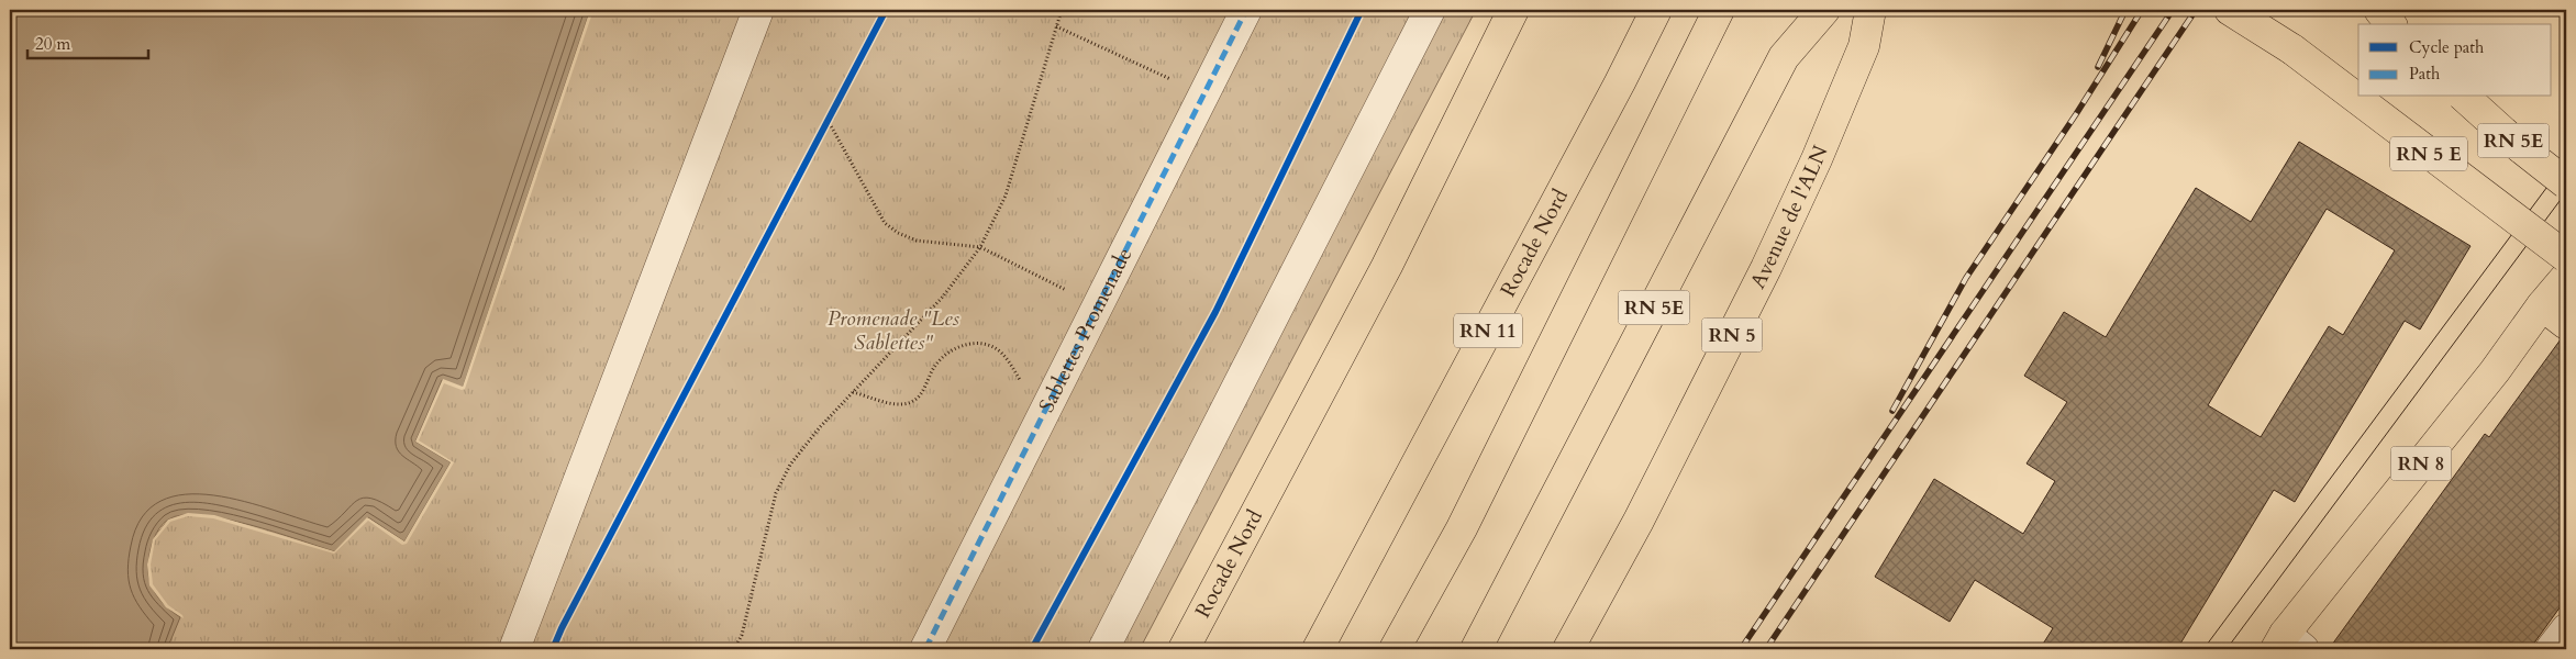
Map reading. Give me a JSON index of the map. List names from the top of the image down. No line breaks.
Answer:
{"streets":{"main road":["RN 5E","RN 5 E","Avenue de l'ALN","Rocade Nord","RN 11","RN 5","RN 8"],"street":["Sablettes Promenade"]},"parks":["Promenade \"Les Sablettes\""],"legend":["Cycle path","Path"],"scale_bar":"20 m"}
